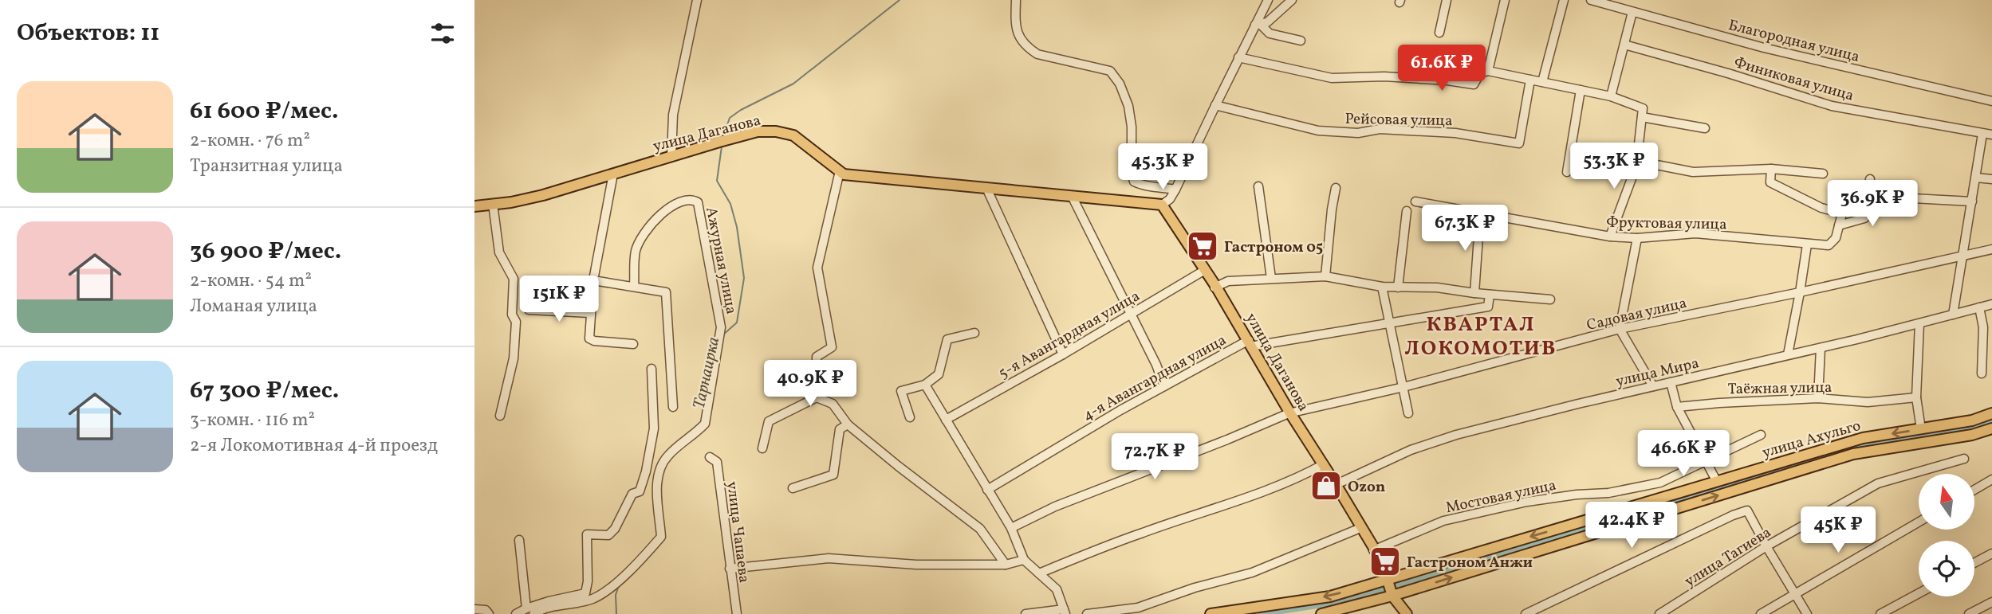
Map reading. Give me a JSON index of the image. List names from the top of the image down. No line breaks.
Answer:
{"streets":{"main road":["улица Даганова","улица Ахульго"],"street":["Благородная улица","Финиковая улица","Рейсовая улица","Фруктовая улица","Ажурная улица","Садовая улица","5-я Авангардная улица","улица Мира","4-я Авангардная улица","Таёжная улица","Мостовая улица","улица Чапаева","улица Тагиева"]},"crossings":[["улица Даганова","Садовая улица"],["улица Даганова","5-я Авангардная улица"],["улица Даганова","улица Мира"],["улица Даганова","4-я Авангардная улица"],["улица Даганова","улица Ахульго"],["улица Даганова","Мостовая улица"]],"districts":["КВАРТАЛ ЛОКОМОТИВ"],"water":["Тарнаирка"],"places":{"supermarket":["Гастроном 05","Гастроном Анжи"],"shop":["Ozon"]},"north":"top","page":{"heading":"Объектов: 11","price":["61.6K ₽","53.3K ₽","45.3K ₽","36.9K ₽","67.3K ₽","151K ₽","40.9K ₽","46.6K ₽","72.7K ₽","42.4K ₽","45K ₽"],"list":[{"name":"61 600 ₽/мес.","note":"2-комн. · 76 m² · Транзитная улица"},{"name":"36 900 ₽/мес.","note":"2-комн. · 54 m² · Ломаная улица"},{"name":"67 300 ₽/мес.","note":"3-комн. · 116 m² · 2-я Локомотивная 4-й проезд"}]}}
